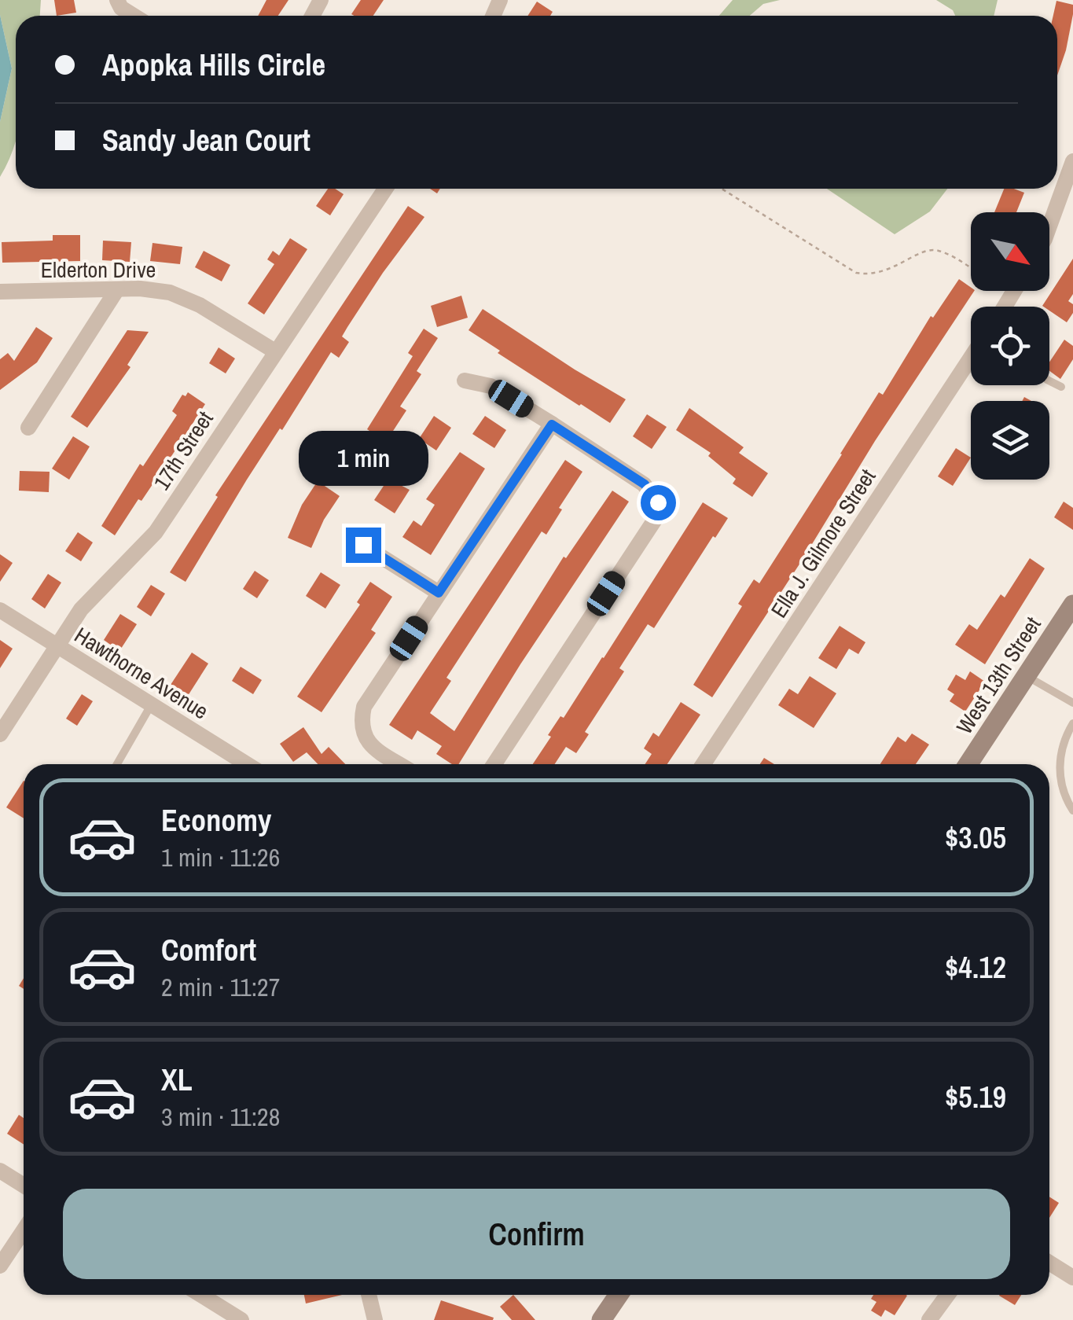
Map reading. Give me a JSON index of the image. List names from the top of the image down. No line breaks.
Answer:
{"streets":{"street":["Elderton Drive","17th Street","Ella J. Gilmore Street","Hawthorne Avenue","West 13th Street"]},"crossings":[["Elderton Drive","17th Street"],["17th Street","Hawthorne Avenue"]],"north":"bottom right","page":{"banner":["Apopka Hills Circle","Sandy Jean Court"],"bubble":"1 min","list":[{"name":"Economy","note":"1 min · 11:26","value":"$3.05"},{"name":"Comfort","note":"2 min · 11:27","value":"$4.12"},{"name":"XL","note":"3 min · 11:28","value":"$5.19"}],"buttons":"Confirm"}}
